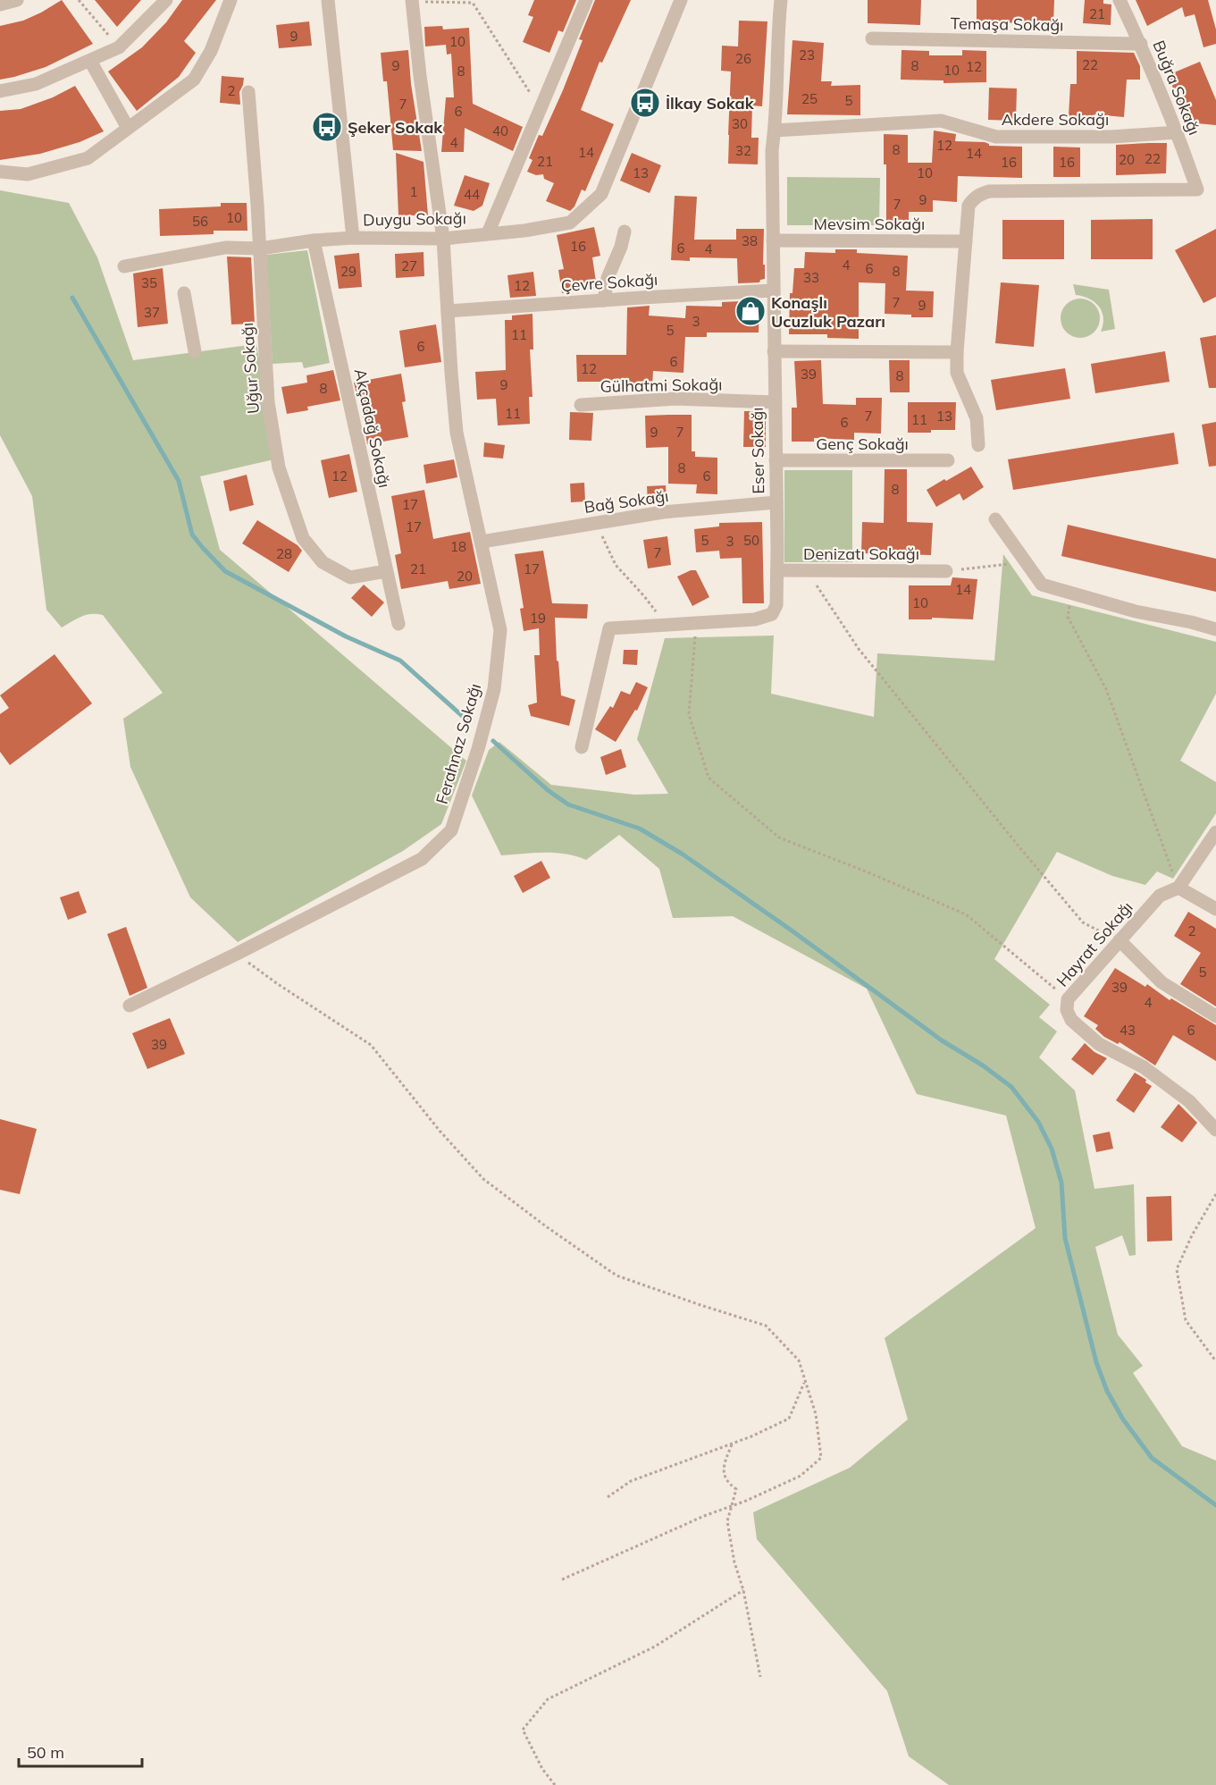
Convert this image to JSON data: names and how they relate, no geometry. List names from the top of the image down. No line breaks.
{"streets":{"street":["Temaşa Sokağı","Buğra Sokağı","Akdere Sokağı","Duygu Sokağı","Mevsim Sokağı","Çevre Sokağı","Uğur Sokağı","Gülhatmi Sokağı","Akçadağ Sokağı","Genç Sokağı","Eser Sokağı","Bağ Sokağı","Denizatı Sokağı","Ferahnaz Sokağı","Hayrat Sokağı"]},"crossings":[["Temaşa Sokağı","Buğra Sokağı"],["Buğra Sokağı","Akdere Sokağı"],["Buğra Sokağı","Mevsim Sokağı"],["Akdere Sokağı","Eser Sokağı"],["Duygu Sokağı","Uğur Sokağı"],["Duygu Sokağı","Akçadağ Sokağı"],["Duygu Sokağı","Ferahnaz Sokağı"],["Mevsim Sokağı","Eser Sokağı"],["Çevre Sokağı","Eser Sokağı"],["Çevre Sokağı","Ferahnaz Sokağı"],["Uğur Sokağı","Akçadağ Sokağı"],["Gülhatmi Sokağı","Eser Sokağı"],["Genç Sokağı","Eser Sokağı"],["Eser Sokağı","Bağ Sokağı"],["Eser Sokağı","Denizatı Sokağı"],["Bağ Sokağı","Ferahnaz Sokağı"]],"places":{"bus stop":["İlkay Sokak","Şeker Sokak"],"shop":["Konaşlı Ucuzluk Pazarı"]},"house_numbers":["21","9","10","23","26","22","9","8","12","10","8","2","25","5","7","6","30","40","4","12","8","32","14","14","22","20","21","16","16","13","10","1","44","9","7","10","56","38","16","6","4","4","27","6","29","8","33","35","12","7","9","37","3","5","11","6","6","12","39","8","9","8","11","7","13","11","6","9","7","8","12","6","8","17","17","5","50","3","18","7","28","21","17","20","14","10","19","2","5","39","4","43","6","39"],"scale_bar":"50 m"}
